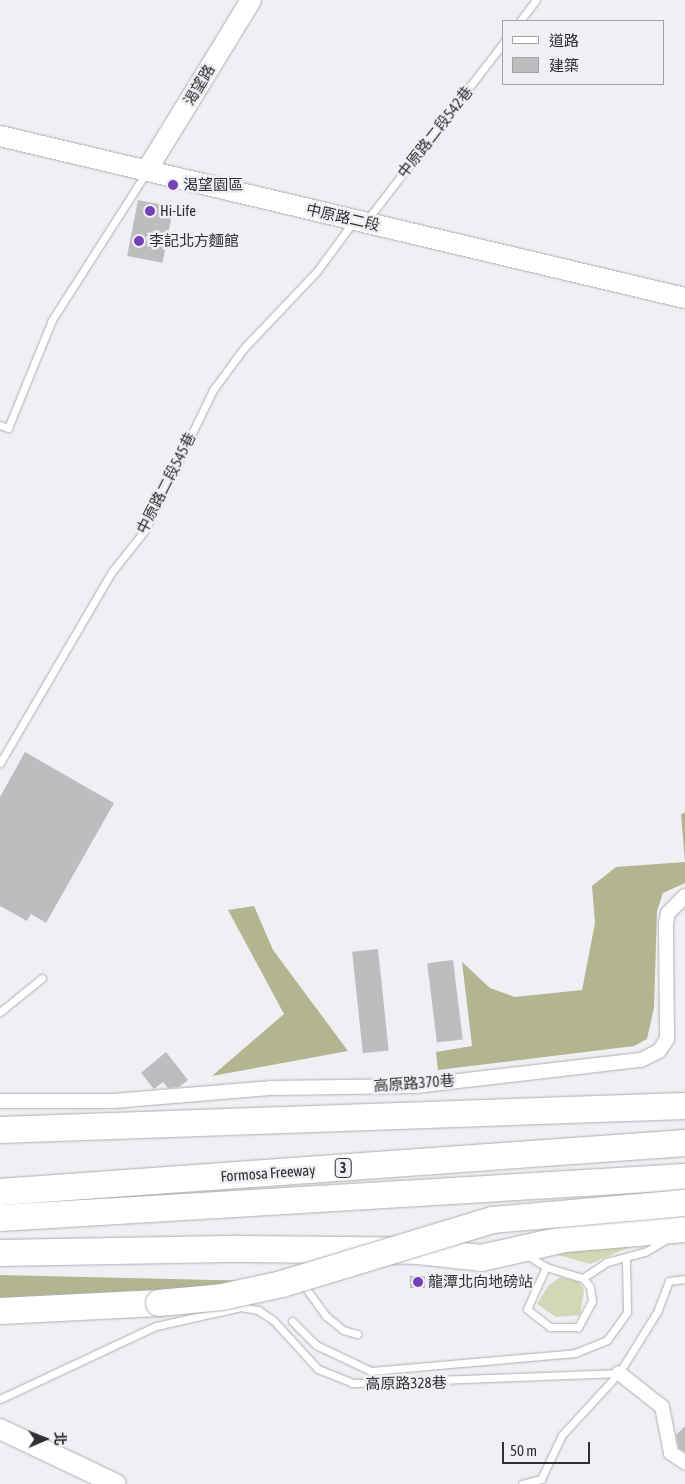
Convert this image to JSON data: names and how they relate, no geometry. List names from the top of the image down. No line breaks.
{"streets":{"highway":["3","Formosa Freeway"],"street":["渴望路","中原路二段","高原路370巷"],"lane":["中原路二段542巷","中原路二段545巷","高原路328巷"]},"crossings":[["渴望路","中原路二段"],["中原路二段542巷","中原路二段"],["中原路二段542巷","中原路二段545巷"],["中原路二段","中原路二段545巷"]],"places":["渴望園區","Hi-Life","李記北方麵館","龍潭北向地磅站"],"legend":["道路","建築"],"scale_bar":"50 m","north":"right"}
